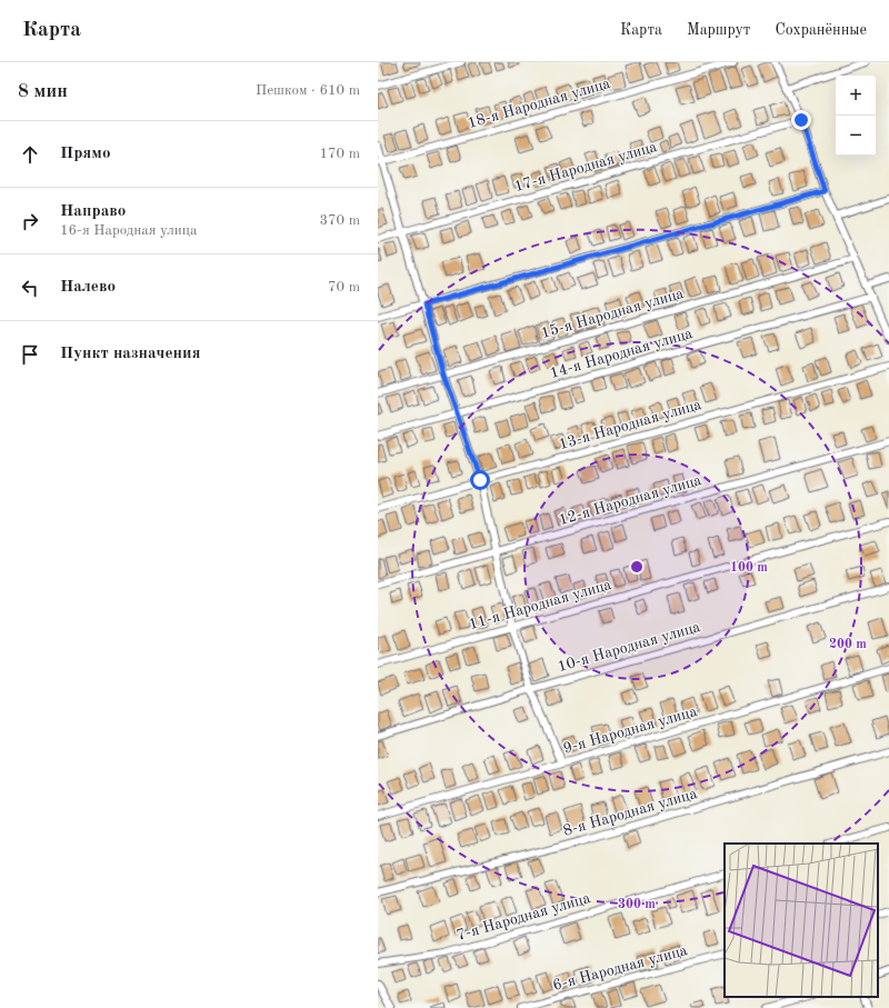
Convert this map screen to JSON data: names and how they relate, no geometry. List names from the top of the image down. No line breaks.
{"streets":{"street":["18-я Народная улица","17-я Народная улица","15-я Народная улица","14-я Народная улица","13-я Народная улица","12-я Народная улица","11-я Народная улица","10-я Народная улица","9-я Народная улица","8-я Народная улица","7-я Народная улица","6-я Народная улица"]},"page":{"header":"Карта","nav":["Карта","Маршрут","Сохранённые"],"heading":["8 мин","Пешком · 610 m"],"map_buttons":["+","−"],"list":[["Прямо","170 m"],["Направо","16-я Народная улица","370 m"],["Налево","70 m"],"Пункт назначения"]},"rings":["100 m","200 m","300 m"]}
